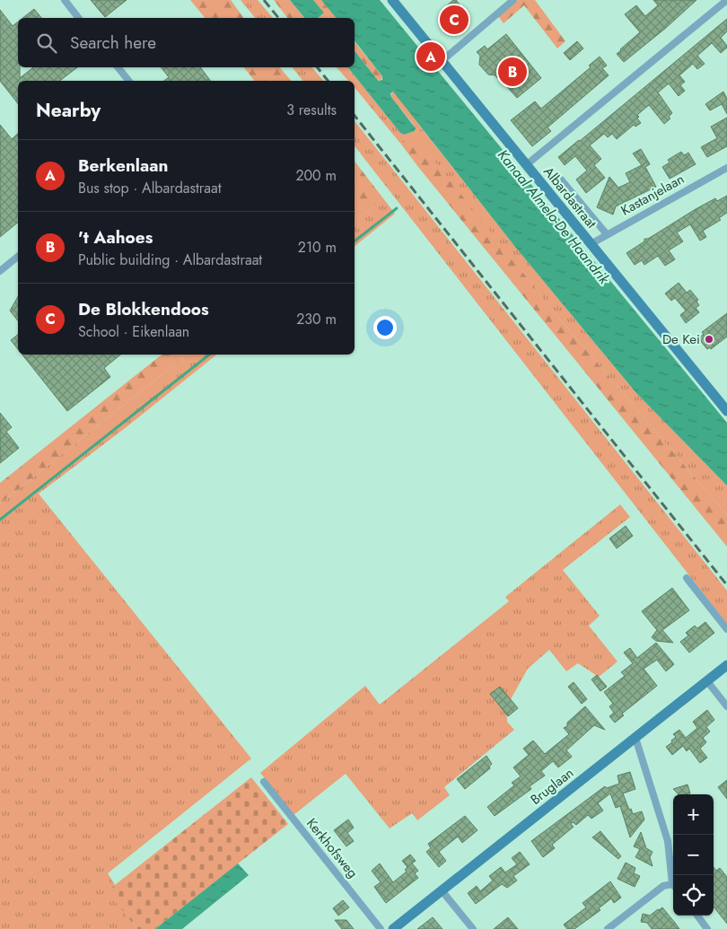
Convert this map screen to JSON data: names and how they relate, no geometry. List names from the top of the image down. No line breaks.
{"streets":{"street":["Kastanjelaan","Albardastraat","Bruglaan","Kerkhofsweg"]},"crossings":[["Kastanjelaan","Albardastraat"]],"water":["Kanaal Almelo-De Haandrik"],"places":["De Kei"],"page":{"pins":["C","A","B"],"search":"Search here","heading":["Nearby","3 results"],"list":[{"mark":"A","name":"Berkenlaan","note":"Bus stop · Albardastraat","value":"200 m"},{"mark":"B","name":"'t Aahoes","note":"Public building · Albardastraat","value":"210 m"},{"mark":"C","name":"De Blokkendoos","note":"School · Eikenlaan","value":"230 m"}],"map_buttons":["+","−"]}}
